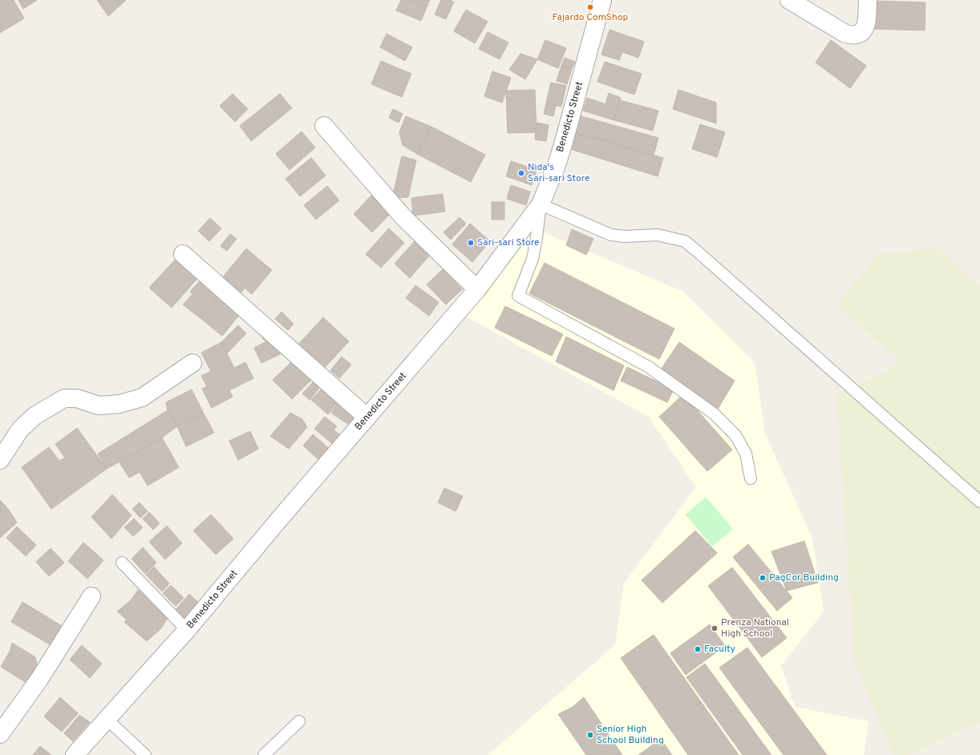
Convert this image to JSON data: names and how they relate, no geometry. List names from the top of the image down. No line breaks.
{"streets":{"street":["Benedicto Street"]},"places":["Fajardo ComShop","Nida's Sari-sari Store","Sari-sari Store","PagCor Building","Prenza National High School","Faculty","Senior High School Building"]}
